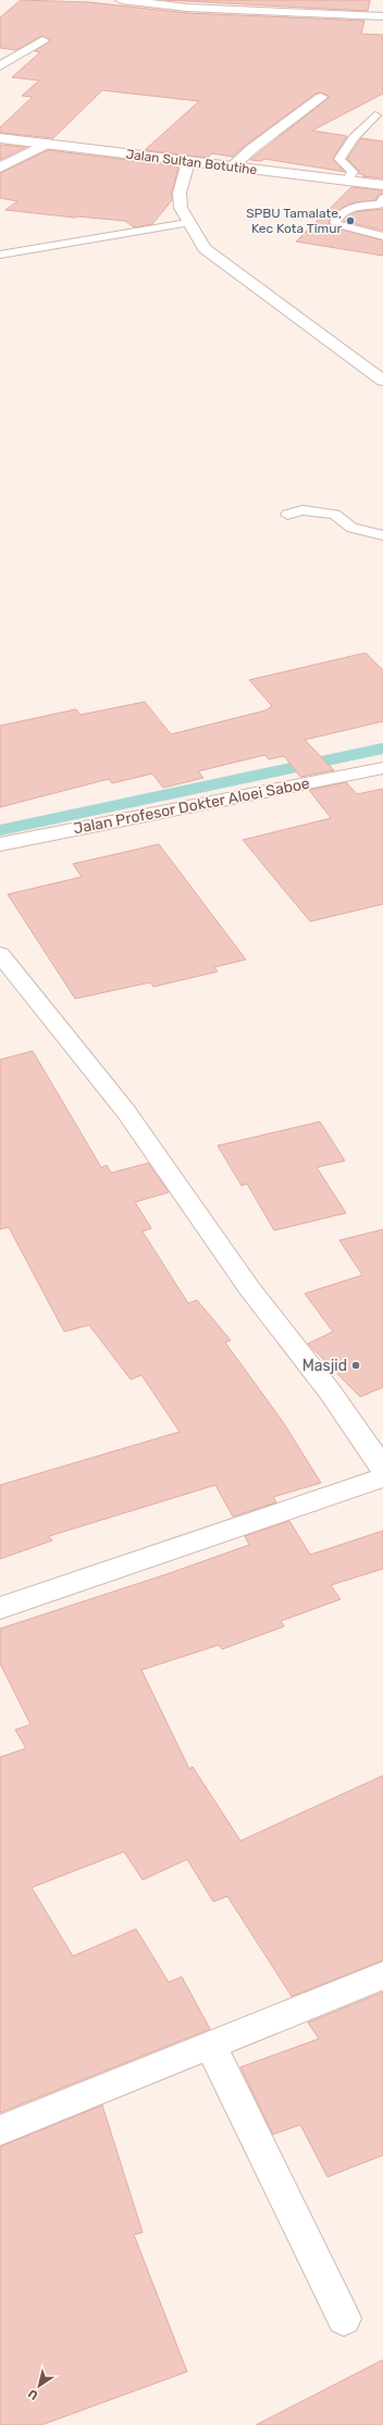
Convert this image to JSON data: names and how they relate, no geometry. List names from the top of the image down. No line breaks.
{"streets":{"street":["Jalan Sultan Botutihe","Jalan Profesor Dokter Aloei Saboe"]},"places":["SPBU Tamalate, Kec Kota Timur","Masjid"],"north":"bottom left"}
